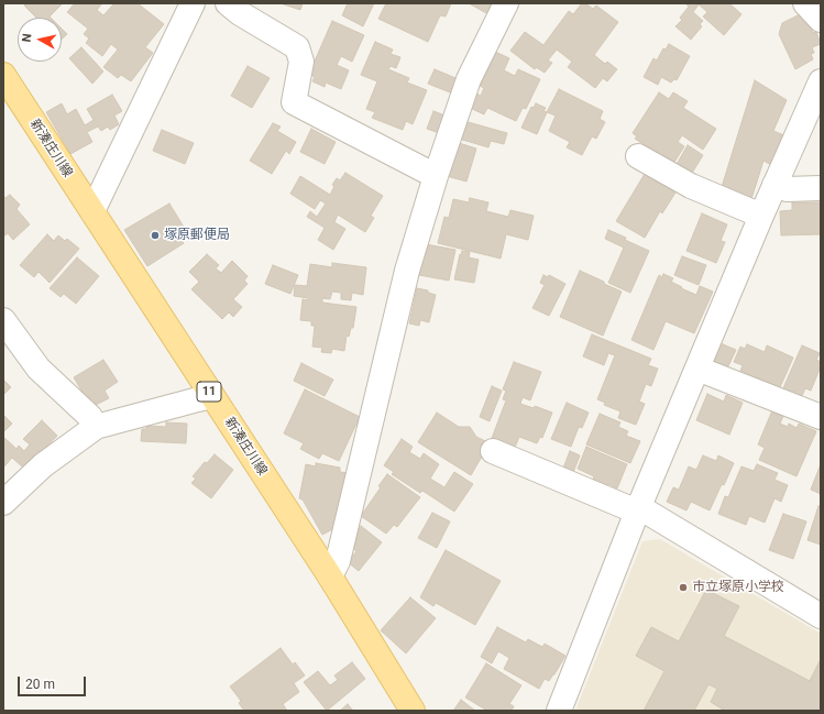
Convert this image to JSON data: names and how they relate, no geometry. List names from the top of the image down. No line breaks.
{"streets":{"main road":["新湊庄川線","11"]},"places":["塚原郵便局","市立塚原小学校"],"scale_bar":"20 m","north":"left"}
